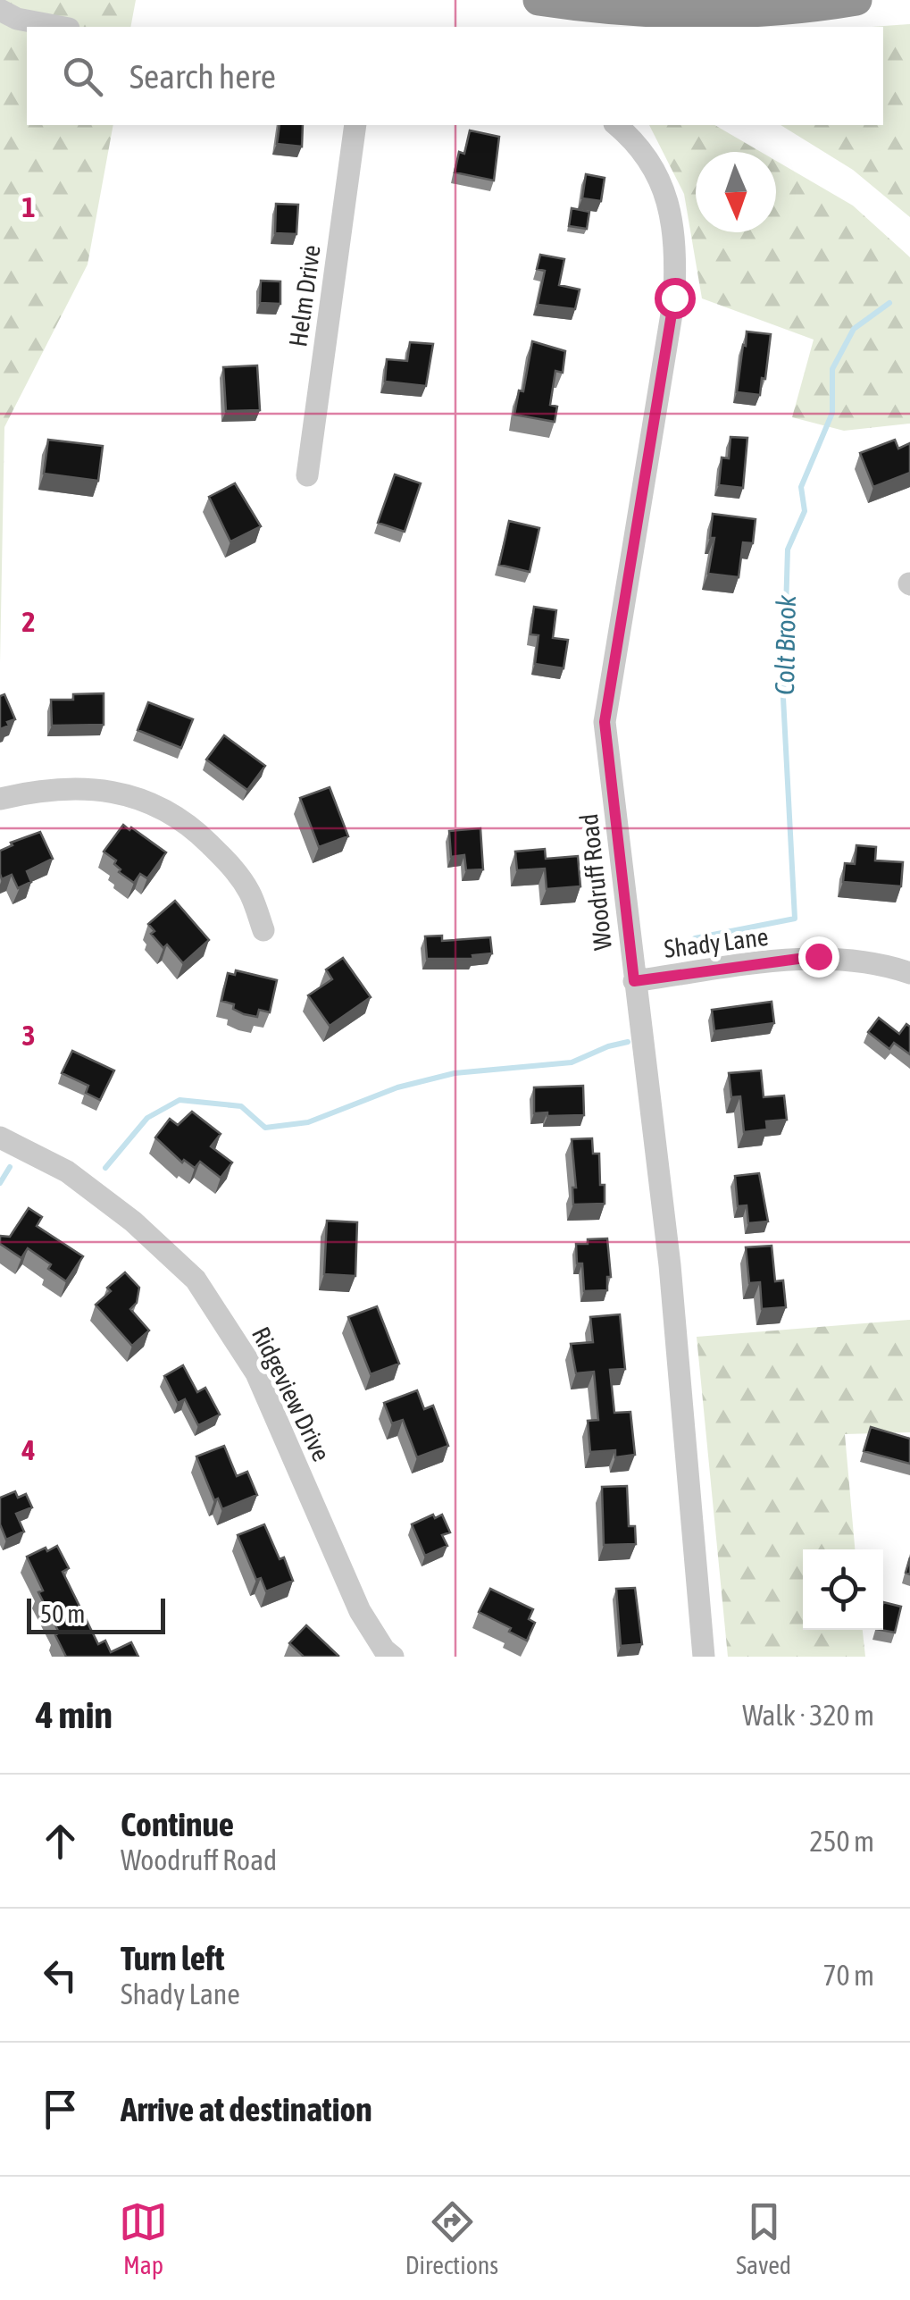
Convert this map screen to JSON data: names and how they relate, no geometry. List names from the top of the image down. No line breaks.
{"streets":{"street":["Helm Drive","Woodruff Road","Shady Lane","Ridgeview Drive"]},"crossings":[["Woodruff Road","Shady Lane"]],"water":["Colt Brook"],"scale_bar":"50 m","north":"bottom","page":{"search":"Search here","scale":"50 m","heading":["4 min","Walk · 320 m"],"list":[["Continue","Woodruff Road","250 m"],["Turn left","Shady Lane","70 m"],"Arrive at destination"],"nav":["Map","Directions","Saved"]},"grid":{"rows":["1","2","3","4"]}}
